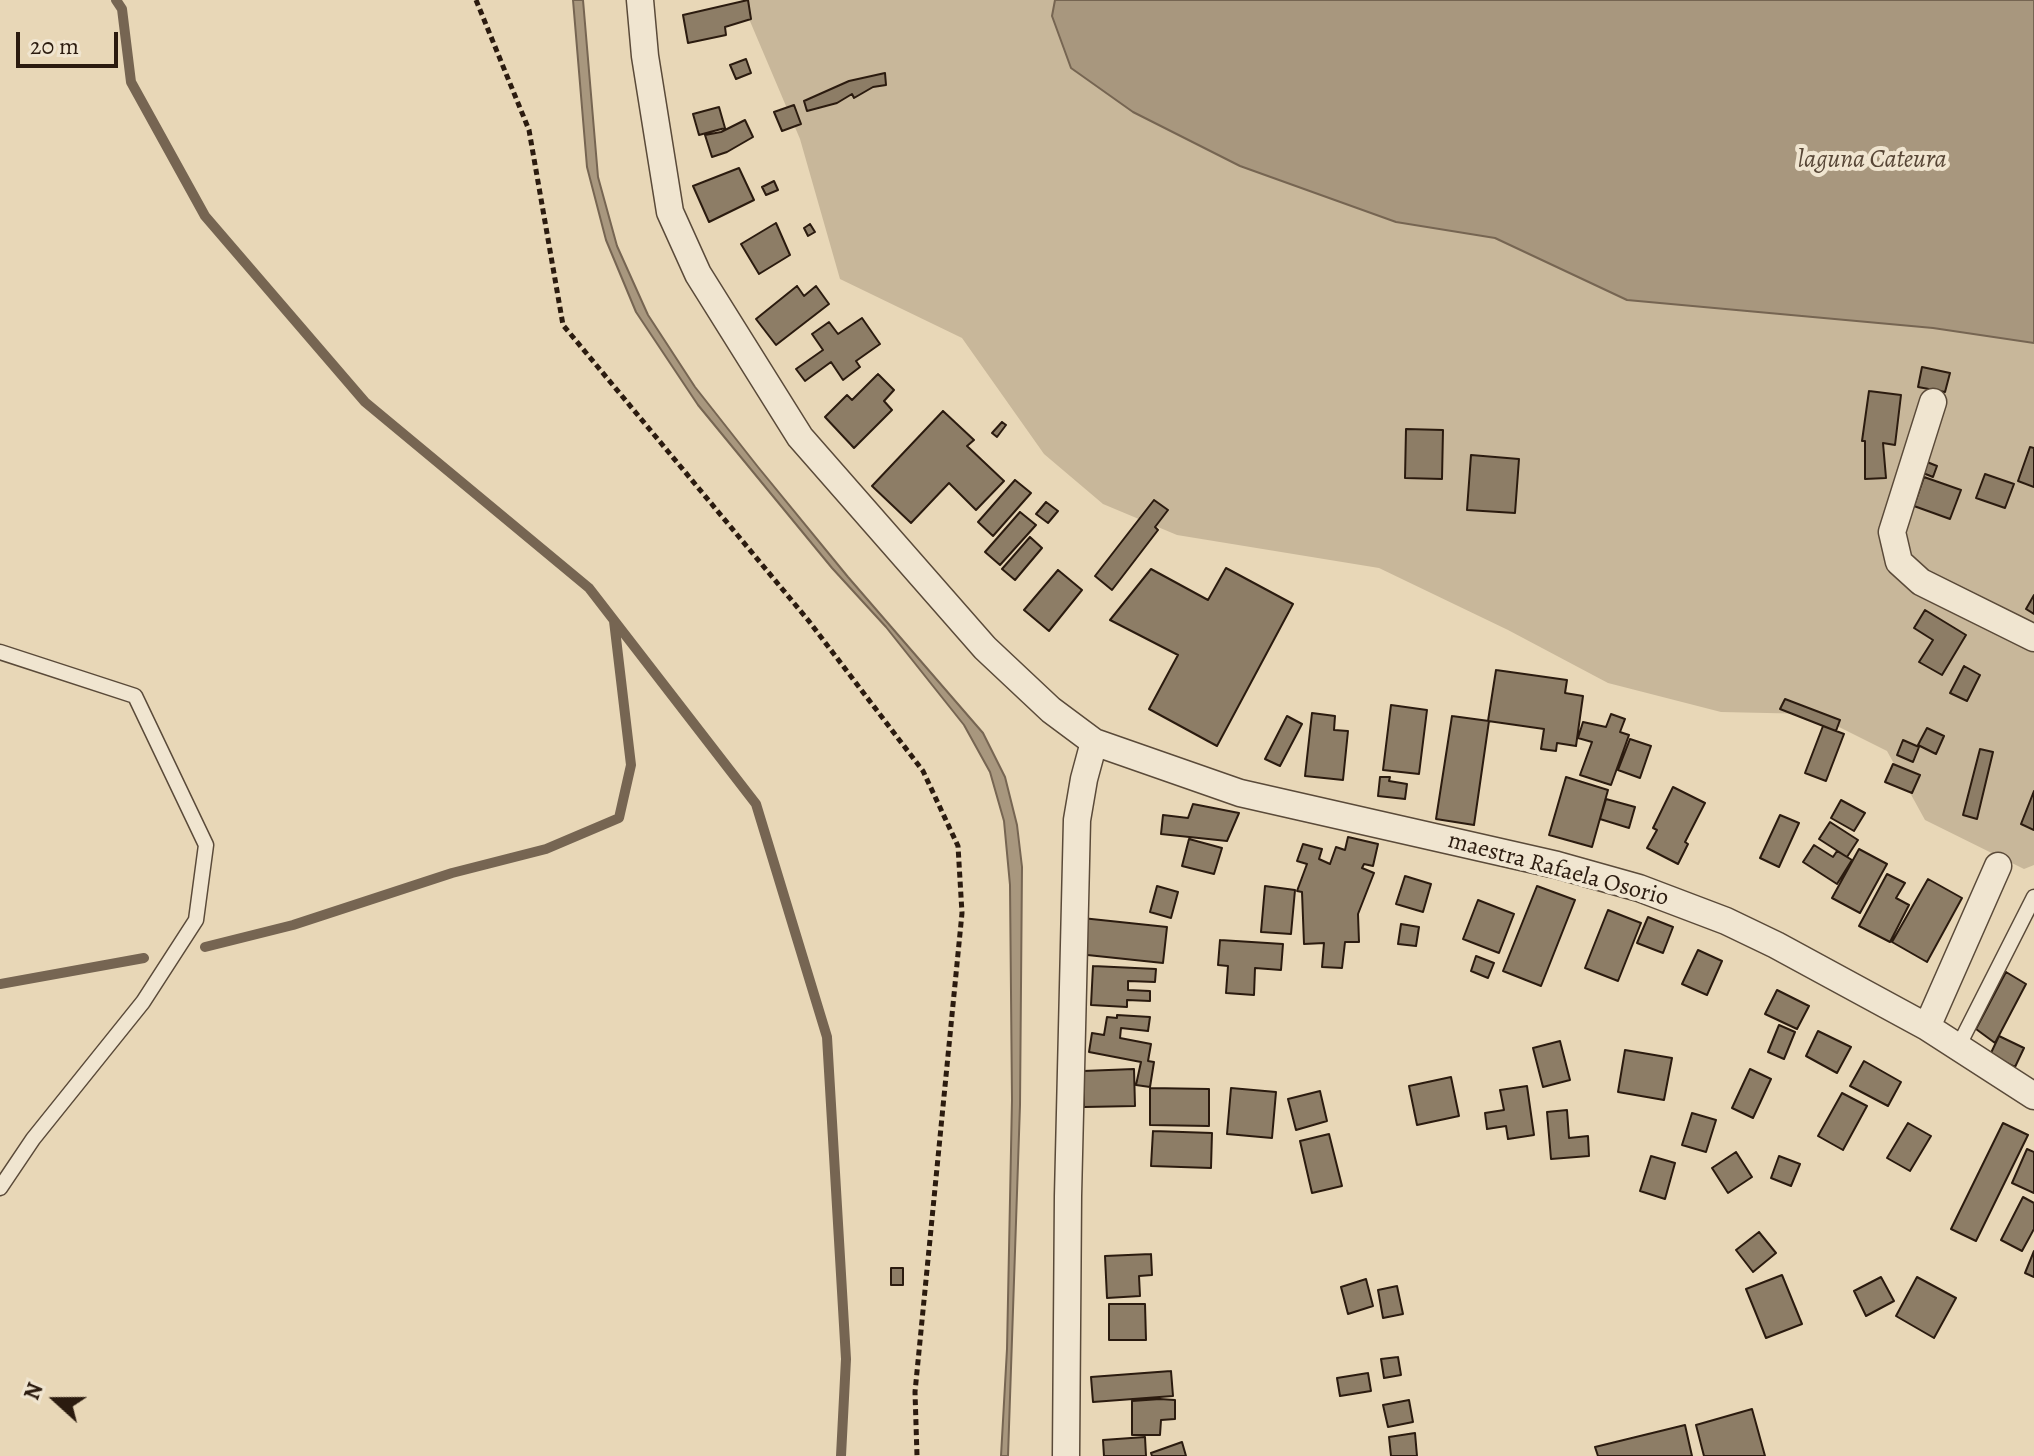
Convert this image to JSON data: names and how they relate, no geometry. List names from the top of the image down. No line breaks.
{"streets":{"street":["maestra Rafaela Osorio"]},"water":["laguna Cateura"],"scale_bar":"20 m","north":"left"}
